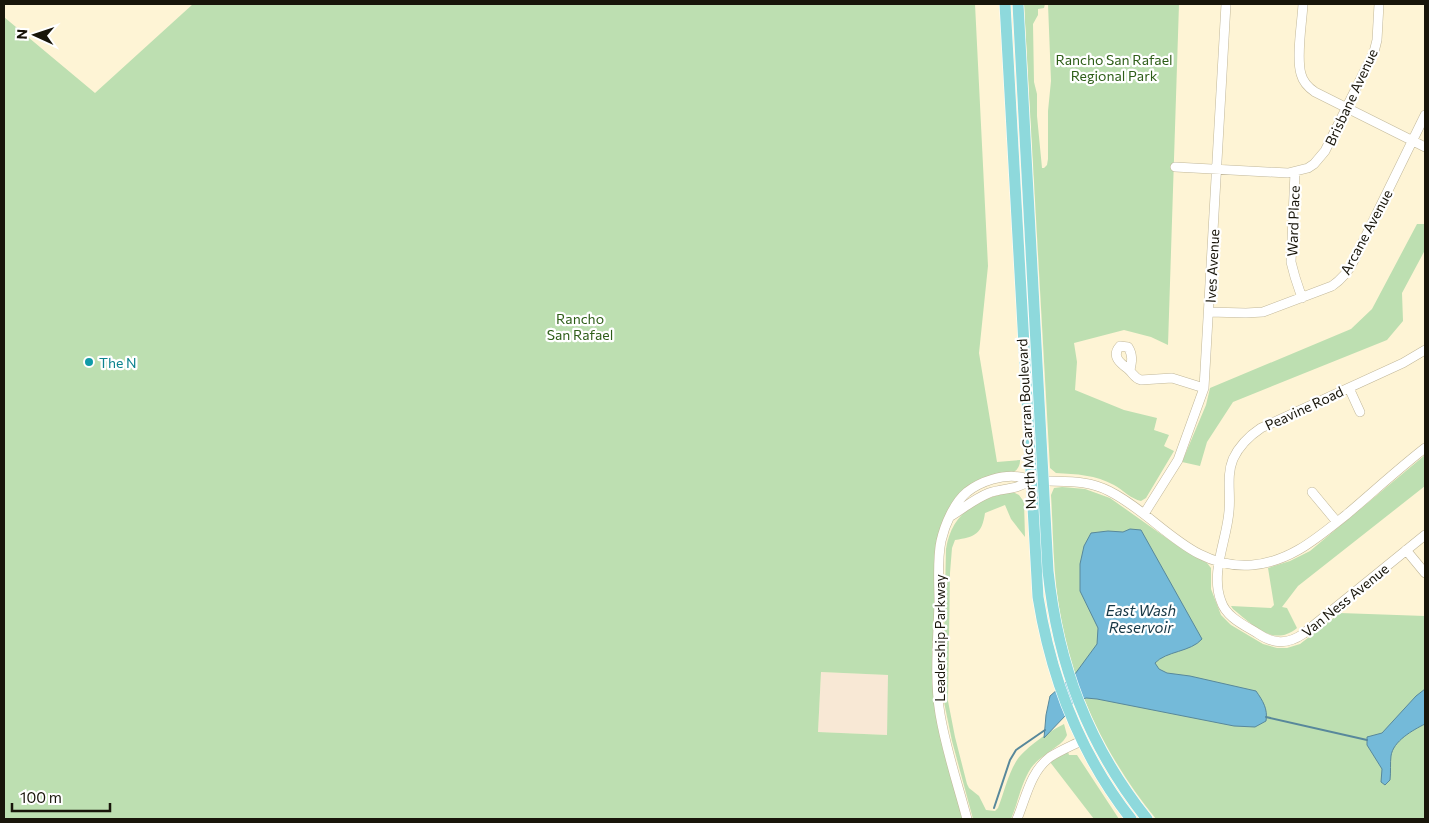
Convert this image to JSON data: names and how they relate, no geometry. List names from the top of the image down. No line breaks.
{"streets":{"main road":["North McCarran Boulevard"],"street":["Brisbane Avenue","Ward Place","Arcane Avenue","Ives Avenue","Peavine Road","Van Ness Avenue","Leadership Parkway"]},"crossings":[["Brisbane Avenue","Ward Place"],["Brisbane Avenue","Ives Avenue"],["Ward Place","Arcane Avenue"],["Arcane Avenue","Ives Avenue"],["Peavine Road","Van Ness Avenue"],["North McCarran Boulevard","Leadership Parkway"]],"water":["East Wash Reservoir"],"parks":["Rancho San Rafael Regional Park","Rancho San Rafael"],"places":["The N"],"scale_bar":"100 m","north":"left"}
